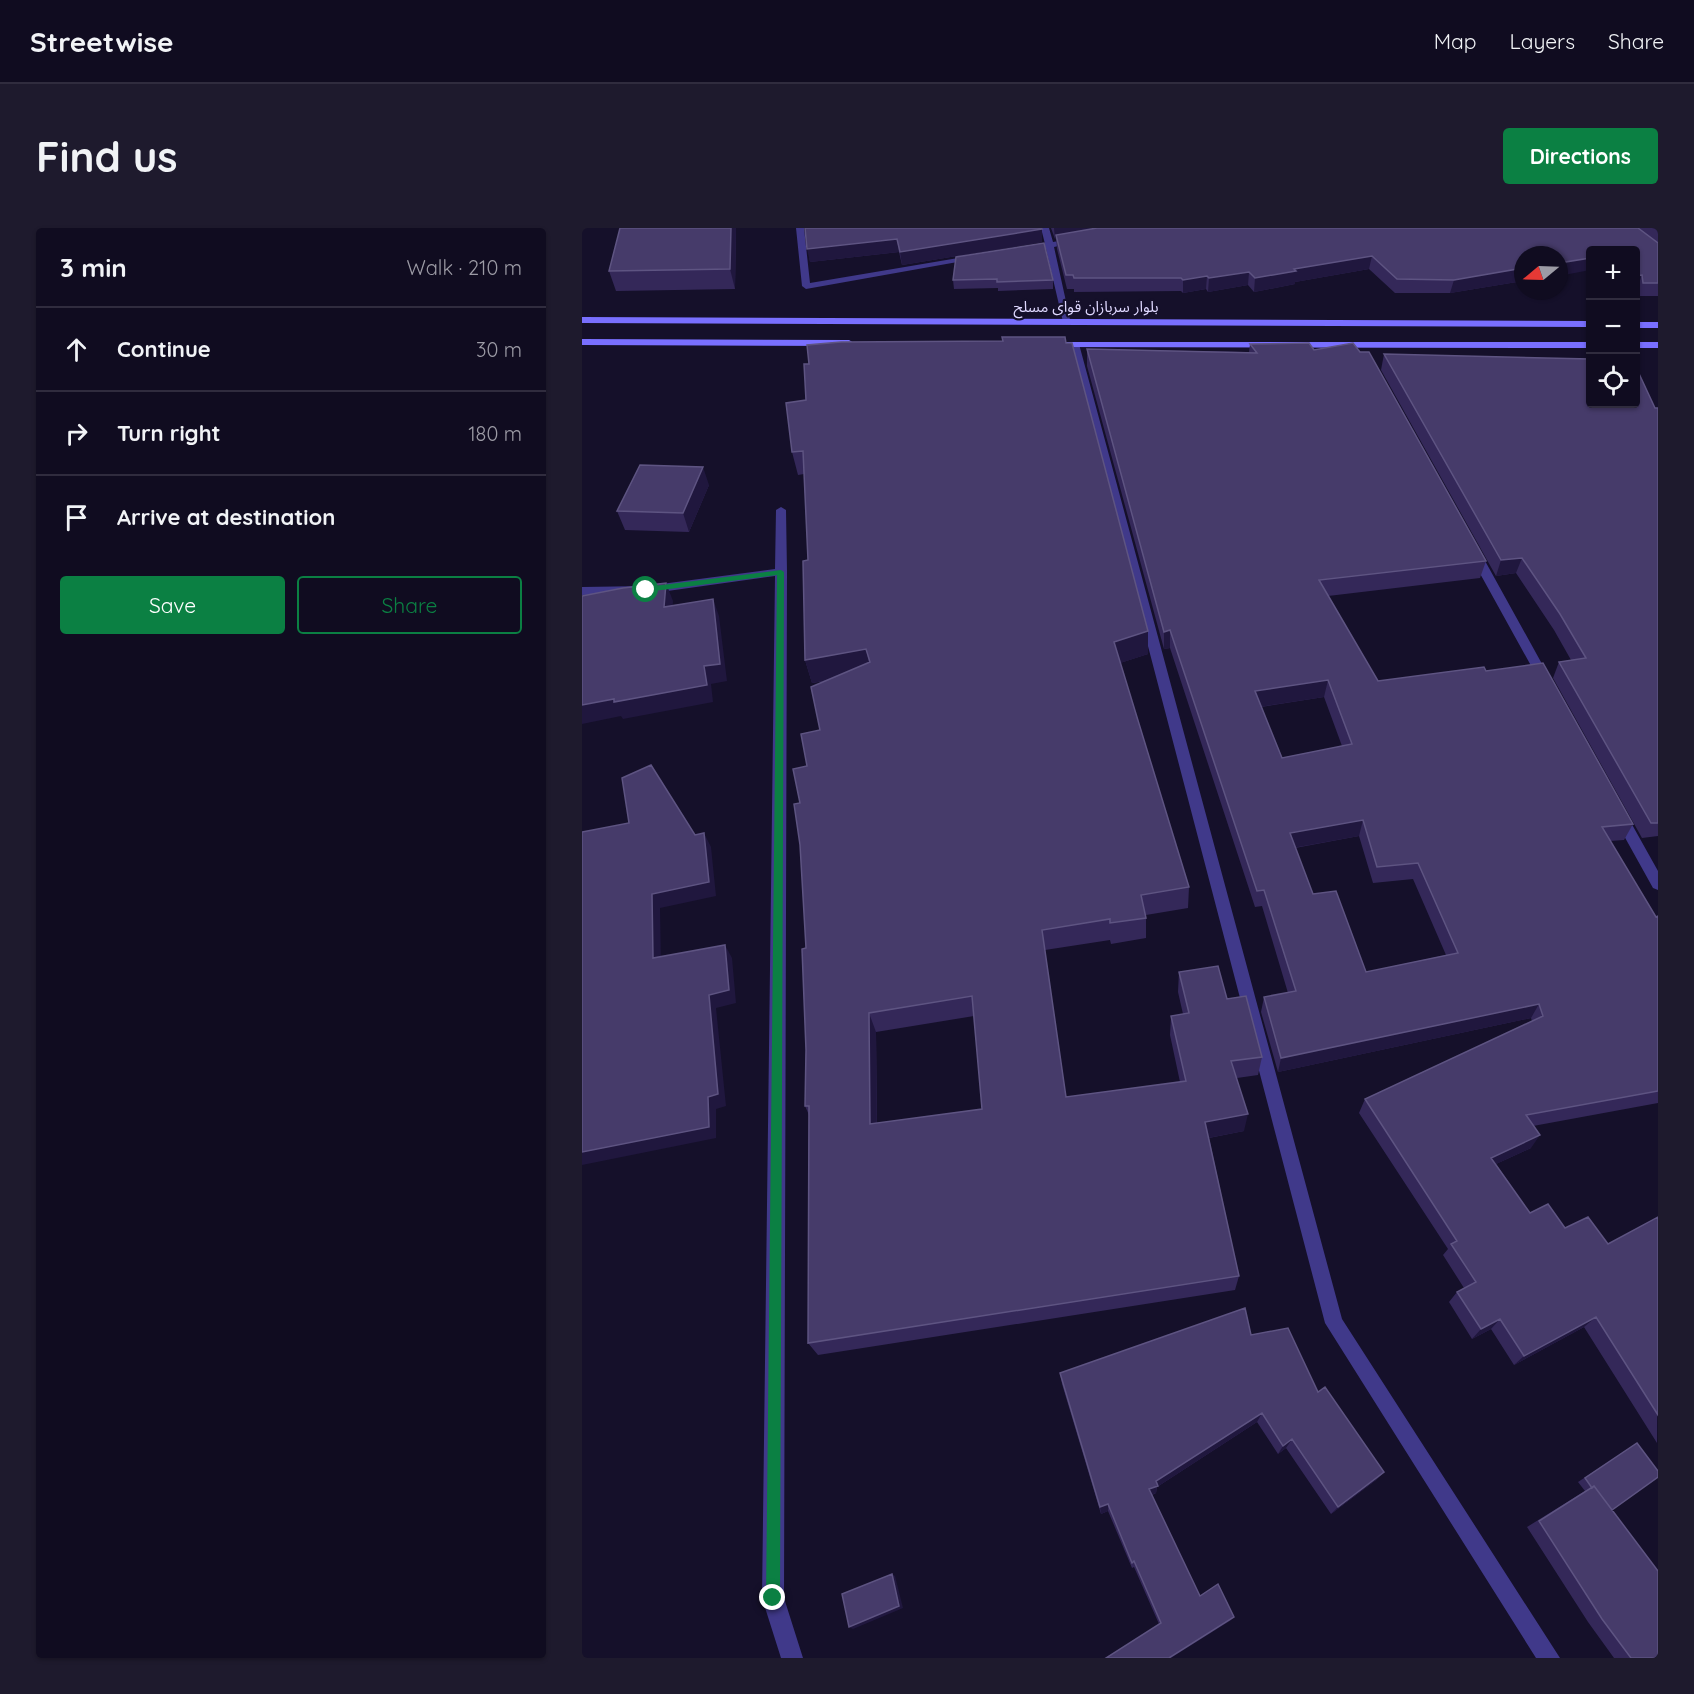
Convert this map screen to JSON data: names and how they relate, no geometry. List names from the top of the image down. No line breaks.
{"streets":{"main road":["بلوار سربازان قوای مسلح"]},"north":"left","page":{"header":"Streetwise","nav":["Map","Layers","Share"],"buttons":["Directions",["Save","Share"]],"title":"Find us","heading":["3 min","Walk · 210 m"],"map_buttons":["+","−"],"list":[["Continue","30 m"],["Turn right","180 m"],"Arrive at destination"]}}
